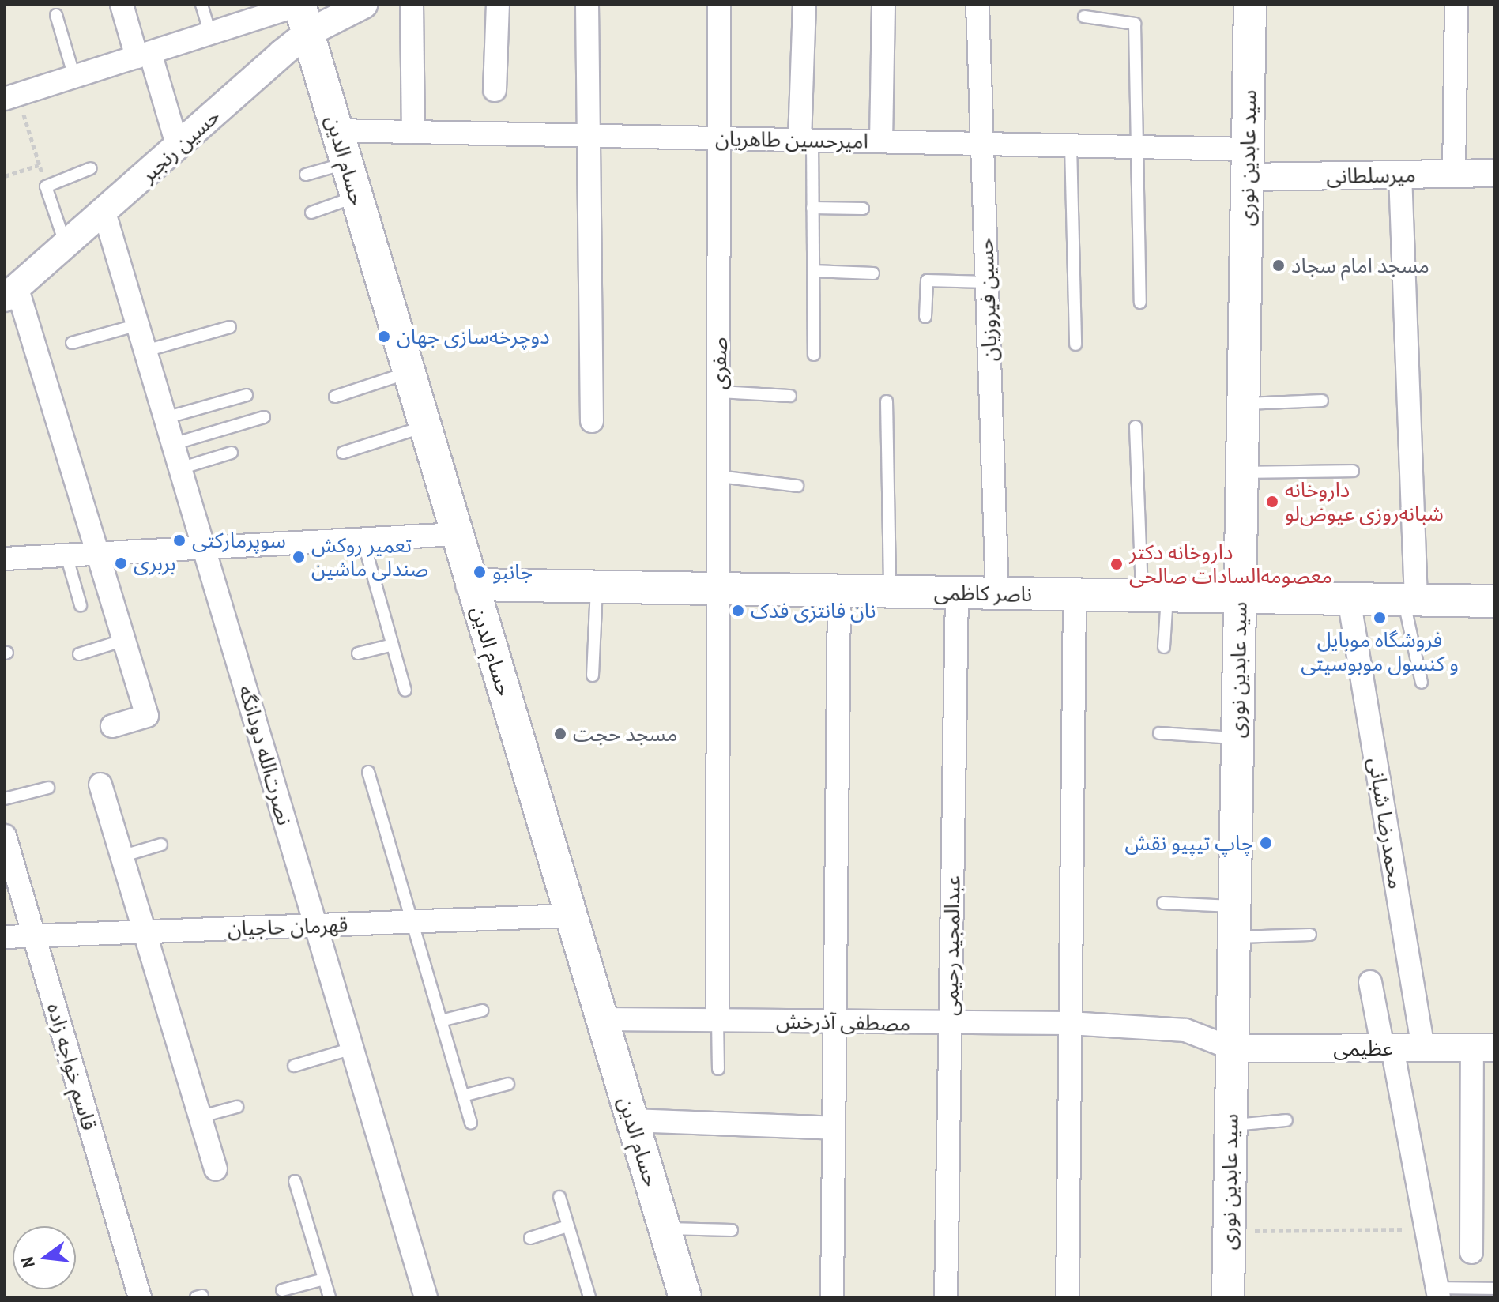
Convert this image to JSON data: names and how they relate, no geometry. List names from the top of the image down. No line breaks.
{"streets":{"main road":["سید عابدین نوری","حسام الدین","ناصر کاظمی"],"street":["امیرحسین طاهریان","حسین رنجبر","میرسلطانی","حسین فیروزیان","صفری","نصرت‌الله دودانگه","محمدرضا شبانی","قهرمان حاجیان","عبدالمجید رحیمی","مصطفی آذرخش","عظیمی","قاسم خواجه زاده"]},"crossings":[["امیرحسین طاهریان","سید عابدین نوری"],["امیرحسین طاهریان","حسام الدین"],["امیرحسین طاهریان","میرسلطانی"],["امیرحسین طاهریان","حسین فیروزیان"],["امیرحسین طاهریان","صفری"],["حسین رنجبر","حسام الدین"],["حسین رنجبر","نصرت‌الله دودانگه"],["سید عابدین نوری","میرسلطانی"],["سید عابدین نوری","ناصر کاظمی"],["سید عابدین نوری","مصطفی آذرخش"],["سید عابدین نوری","عظیمی"],["حسام الدین","ناصر کاظمی"],["حسام الدین","قهرمان حاجیان"],["حسام الدین","مصطفی آذرخش"],["حسین فیروزیان","ناصر کاظمی"],["صفری","ناصر کاظمی"],["صفری","مصطفی آذرخش"],["ناصر کاظمی","محمدرضا شبانی"],["ناصر کاظمی","عبدالمجید رحیمی"],["نصرت‌الله دودانگه","قهرمان حاجیان"],["محمدرضا شبانی","عظیمی"],["قهرمان حاجیان","قاسم خواجه زاده"],["عبدالمجید رحیمی","مصطفی آذرخش"],["مصطفی آذرخش","عظیمی"]],"places":["مسجد امام سجاد","دوچرخه‌سازی جهان","داروخانه شبانه‌روزی عیوض‌لو","سوپرمارکتی","تعمیر روکش صندلی ماشین","بربری","داروخانه دکتر معصومه‌السادات صالحی","جانبو","نان فانتزی فدک","فروشگاه موبایل و کنسول موبوسیتی","مسجد حجت","چاپ تیپیو نقش"],"north":"left"}
